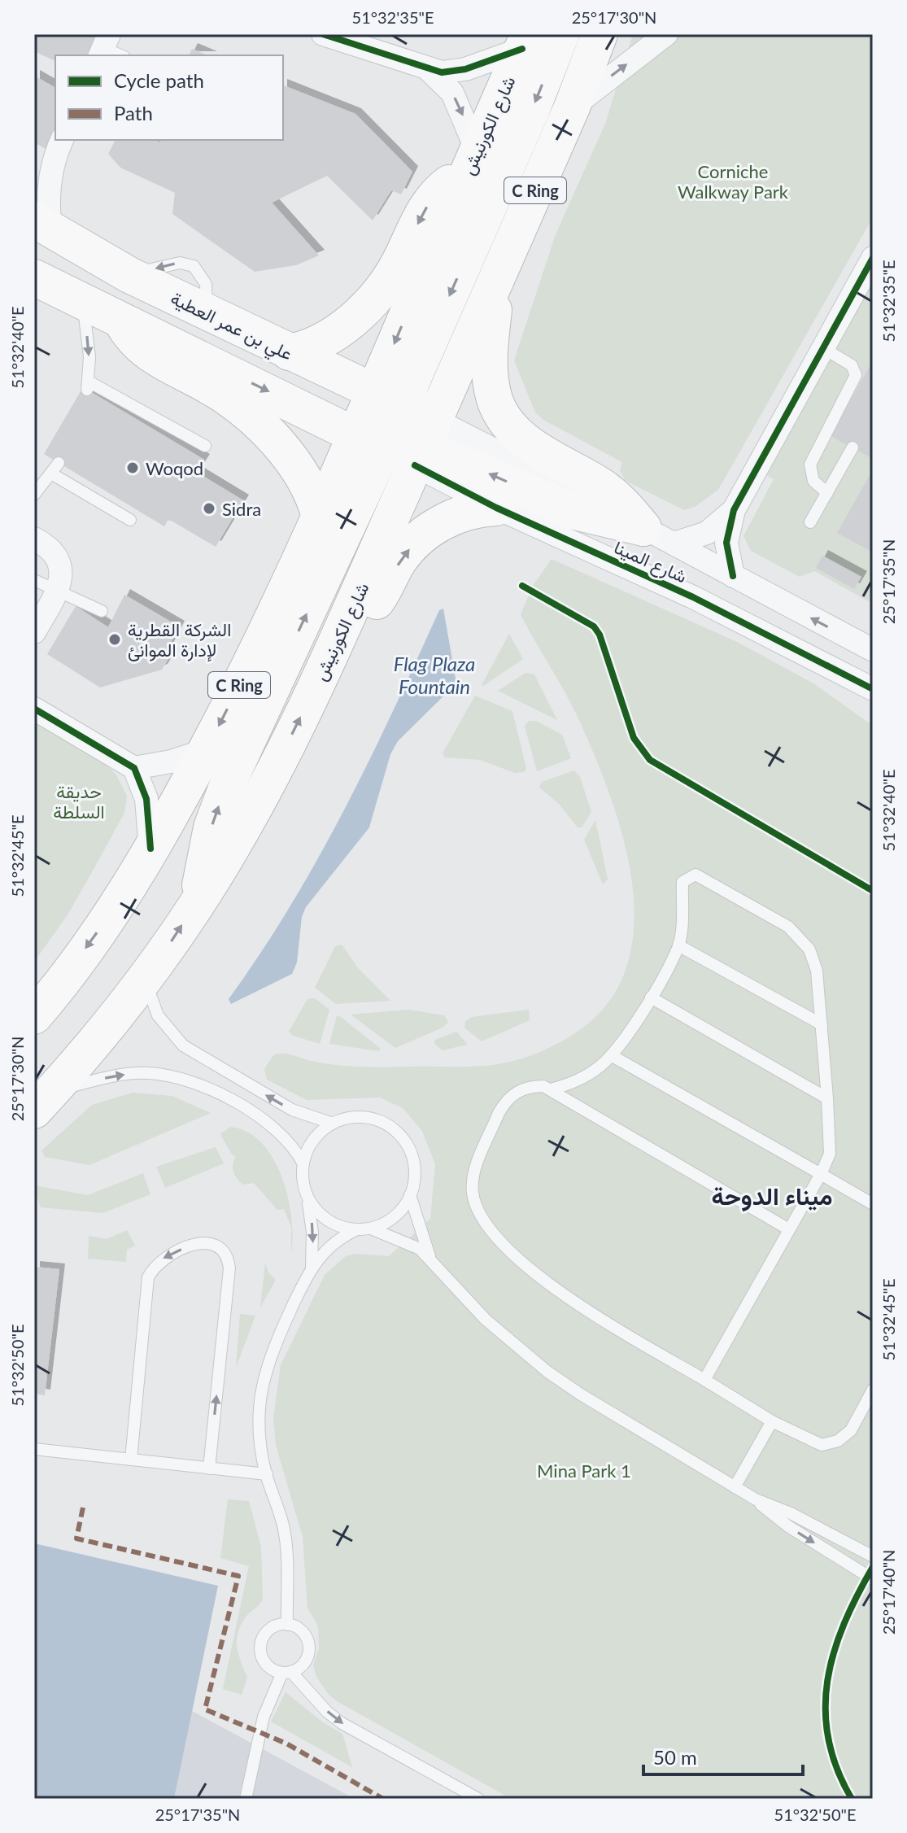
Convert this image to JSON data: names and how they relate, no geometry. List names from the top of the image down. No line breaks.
{"streets":{"main road":["شارع الكورنيش","C Ring","علي بن عمر العطية"],"street":["شارع المينا"]},"crossings":[["شارع الكورنيش","علي بن عمر العطية"],["شارع الكورنيش","شارع المينا"],["علي بن عمر العطية","شارع المينا"]],"districts":["ميناء الدوحة"],"water":["Flag Plaza Fountain"],"parks":["Corniche Walkway Park","حديقة السلطة","Mina Park 1"],"places":["Woqod","Sidra","الشركة القطرية لإدارة الموانئ"],"legend":["Cycle path","Path"],"scale_bar":"50 m","coordinates":["51°32'35\"E","25°17'30\"N","51°32'40\"E","25°17'35\"N","51°32'45\"E","51°32'50\"E","25°17'40\"N"]}
